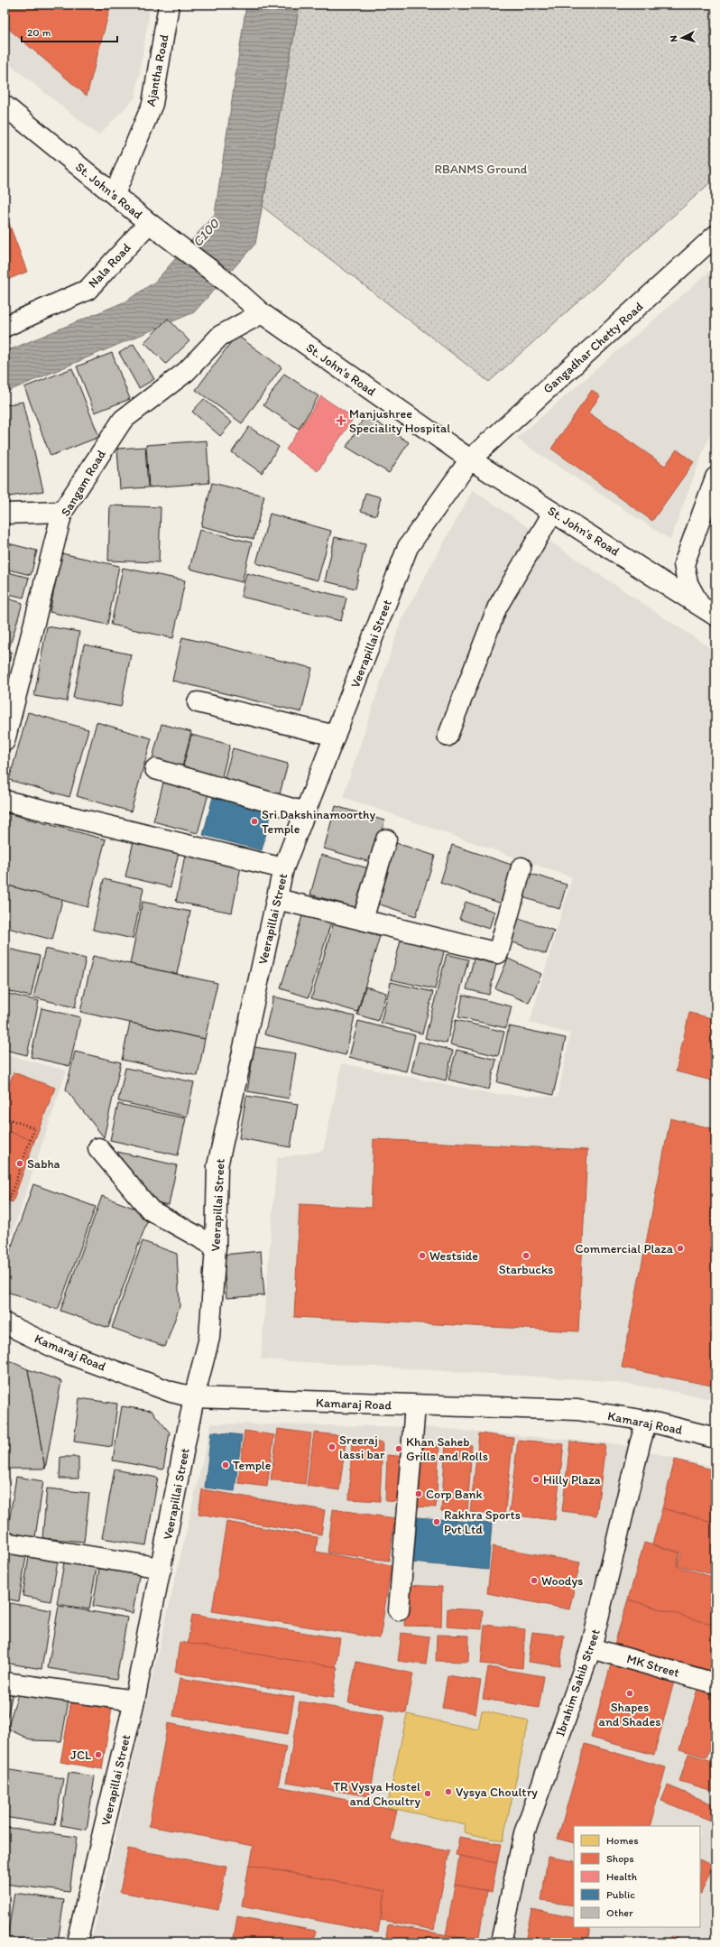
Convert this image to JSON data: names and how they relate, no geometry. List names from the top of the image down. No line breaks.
{"streets":{"street":["Ajantha Road","St. John's Road","Nala Road","Gangadhar Chetty Road","Sangam Road","Veerapillai Street","Kamaraj Road","MK Street","Ibrahim Sahib Street"]},"crossings":[["Ajantha Road","St. John's Road"],["St. John's Road","Nala Road"],["St. John's Road","Gangadhar Chetty Road"],["St. John's Road","Sangam Road"],["St. John's Road","Veerapillai Street"],["Gangadhar Chetty Road","Veerapillai Street"],["Veerapillai Street","Kamaraj Road"],["Kamaraj Road","Ibrahim Sahib Street"],["MK Street","Ibrahim Sahib Street"]],"water":["C100"],"parks":["RBANMS Ground"],"places":{"health":["Manjushree Speciality Hospital"],"other":["Sri Dakshinamoorthy Temple","Sabha","Commercial Plaza","Westside","Starbucks","Sreeraj lassi bar","Khan Saheb Grills and Rolls","Temple","Hilly Plaza","Corp Bank","Rakhra Sports Pvt Ltd","Woodys","Shapes and Shades","JCL","Vysya Choultry","TR Vysya Hostel and Choultry"]},"legend":["Homes","Shops","Health","Public","Other"],"scale_bar":"20 m","north":"left"}
